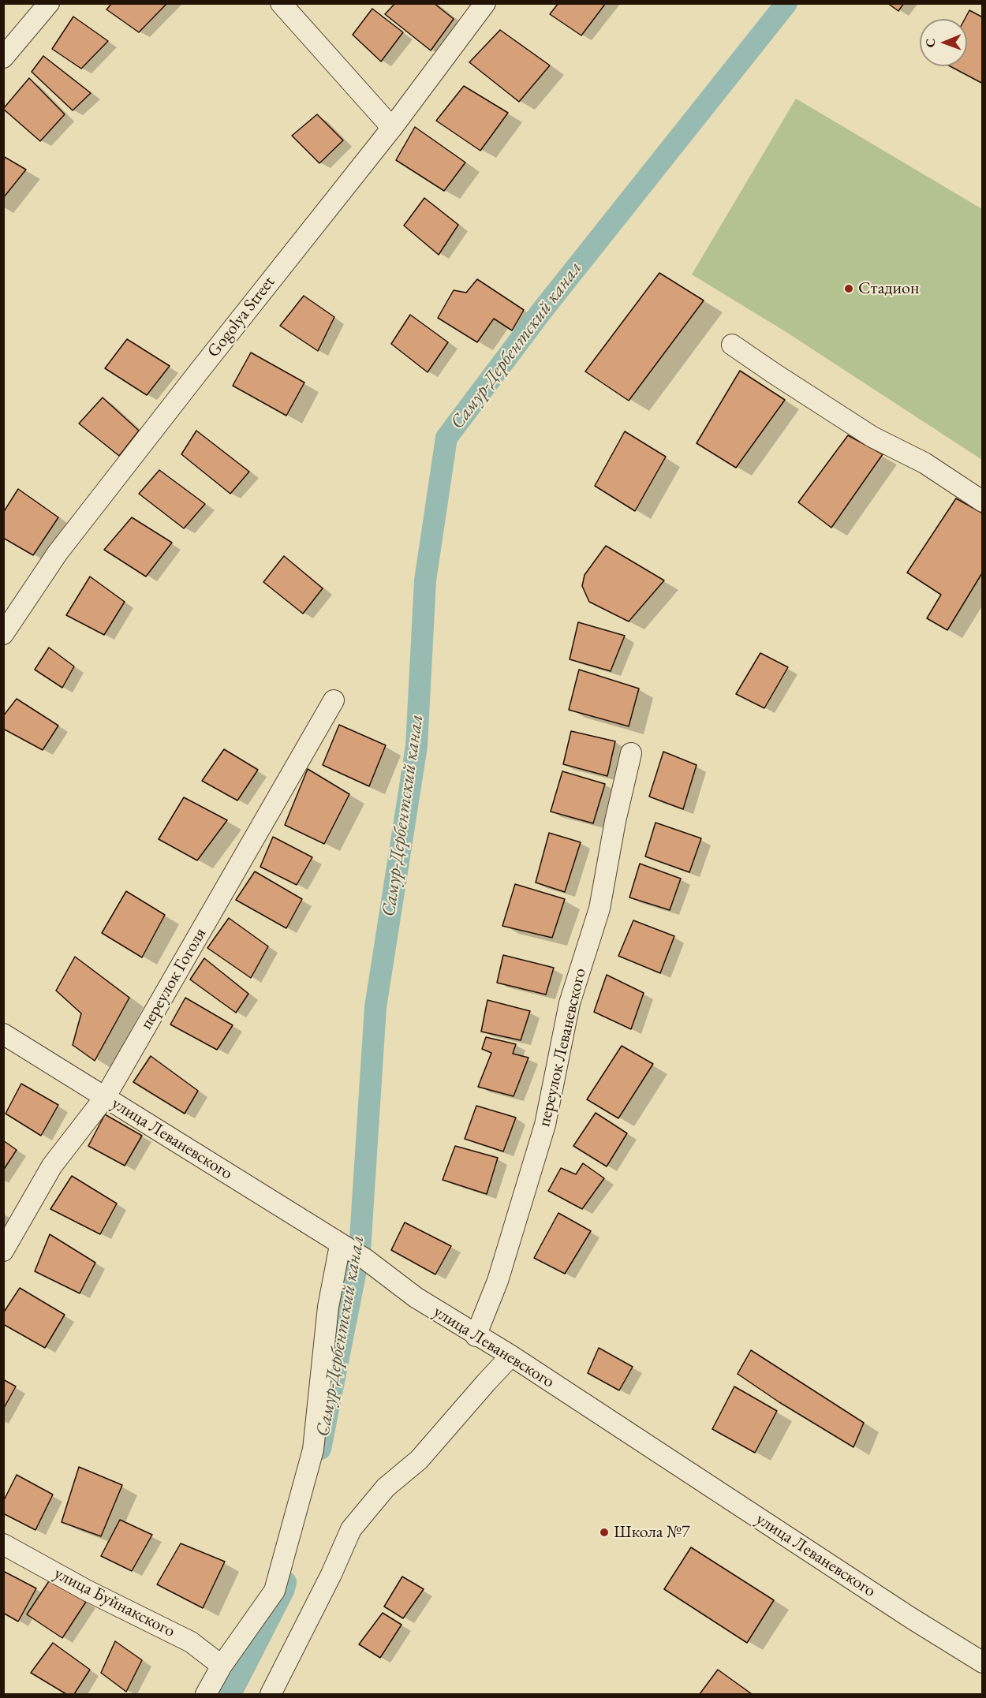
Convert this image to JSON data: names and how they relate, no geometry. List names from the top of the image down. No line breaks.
{"streets":{"street":["Gogolya Street","переулок Гоголя","переулок Леваневского","улица Леваневского","улица Буйнакского"]},"crossings":[["переулок Гоголя","улица Леваневского"],["переулок Леваневского","улица Леваневского"]],"water":["Самур-Дербентский канал"],"places":["Стадион","Школа №7"],"north":"left"}
